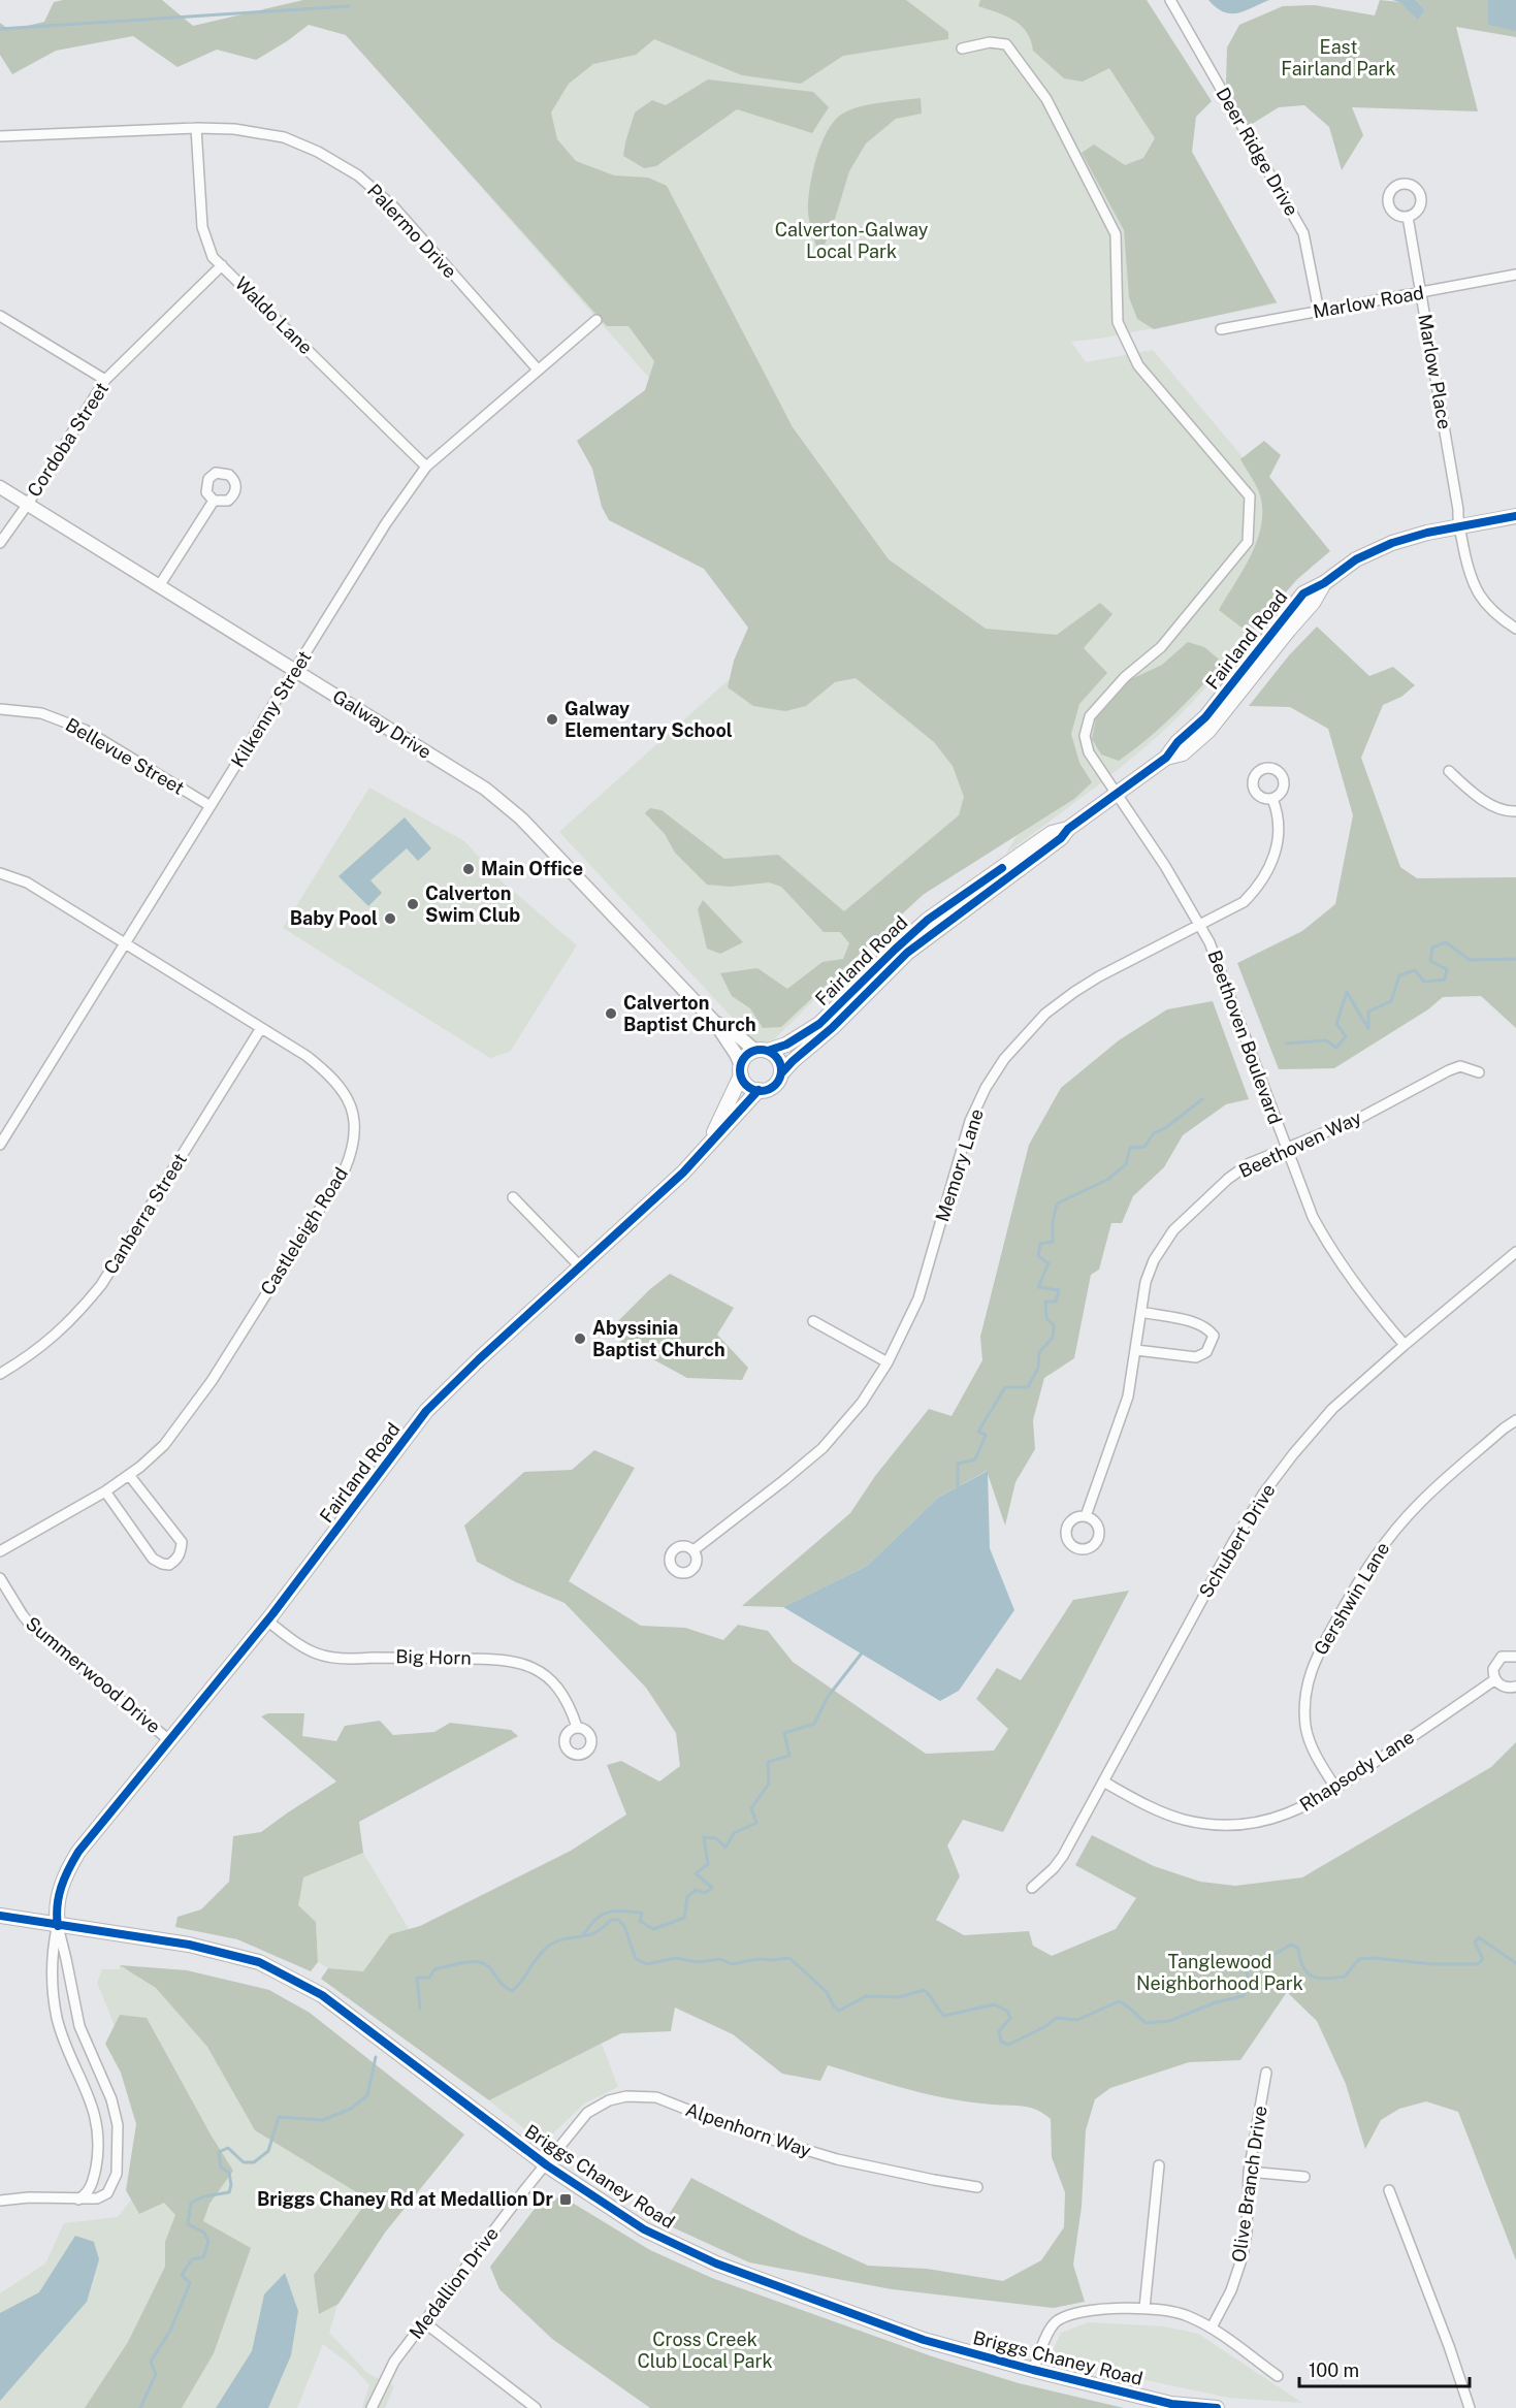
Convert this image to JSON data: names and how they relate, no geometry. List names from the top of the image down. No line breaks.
{"streets":{"main road":["Fairland Road","Briggs Chaney Road"],"street":["Deer Ridge Drive","Palermo Drive","Marlow Road","Waldo Lane","Marlow Place","Cordoba Street","Kilkenny Street","Galway Drive","Bellevue Street","Beethoven Boulevard","Beethoven Way","Memory Lane","Canberra Street","Castleleigh Road","Schubert Drive","Gershwin Lane","Big Horn","Summerwood Drive","Rhapsody Lane","Alpenhorn Way","Olive Branch Drive","Medallion Drive"]},"crossings":[["Deer Ridge Drive","Marlow Road"],["Palermo Drive","Waldo Lane"],["Palermo Drive","Kilkenny Street"],["Marlow Road","Marlow Place"],["Waldo Lane","Cordoba Street"],["Waldo Lane","Kilkenny Street"],["Marlow Place","Fairland Road"],["Cordoba Street","Galway Drive"],["Fairland Road","Galway Drive"],["Fairland Road","Beethoven Boulevard"],["Fairland Road","Big Horn"],["Fairland Road","Summerwood Drive"],["Fairland Road","Briggs Chaney Road"],["Kilkenny Street","Galway Drive"],["Kilkenny Street","Bellevue Street"],["Kilkenny Street","Castleleigh Road"],["Beethoven Boulevard","Beethoven Way"],["Beethoven Boulevard","Memory Lane"],["Beethoven Boulevard","Schubert Drive"],["Canberra Street","Castleleigh Road"],["Schubert Drive","Rhapsody Lane"],["Gershwin Lane","Rhapsody Lane"],["Alpenhorn Way","Briggs Chaney Road"],["Alpenhorn Way","Medallion Drive"],["Briggs Chaney Road","Medallion Drive"]],"parks":["East Fairland Park","Calverton-Galway Local Park","Tanglewood Neighborhood Park","Cross Creek Club Local Park"],"places":{"other":["Galway Elementary School","Main Office","Calverton Swim Club","Baby Pool","Calverton Baptist Church","Abyssinia Baptist Church"],"transit":["Briggs Chaney Rd at Medallion Dr"]},"scale_bar":"100 m"}
